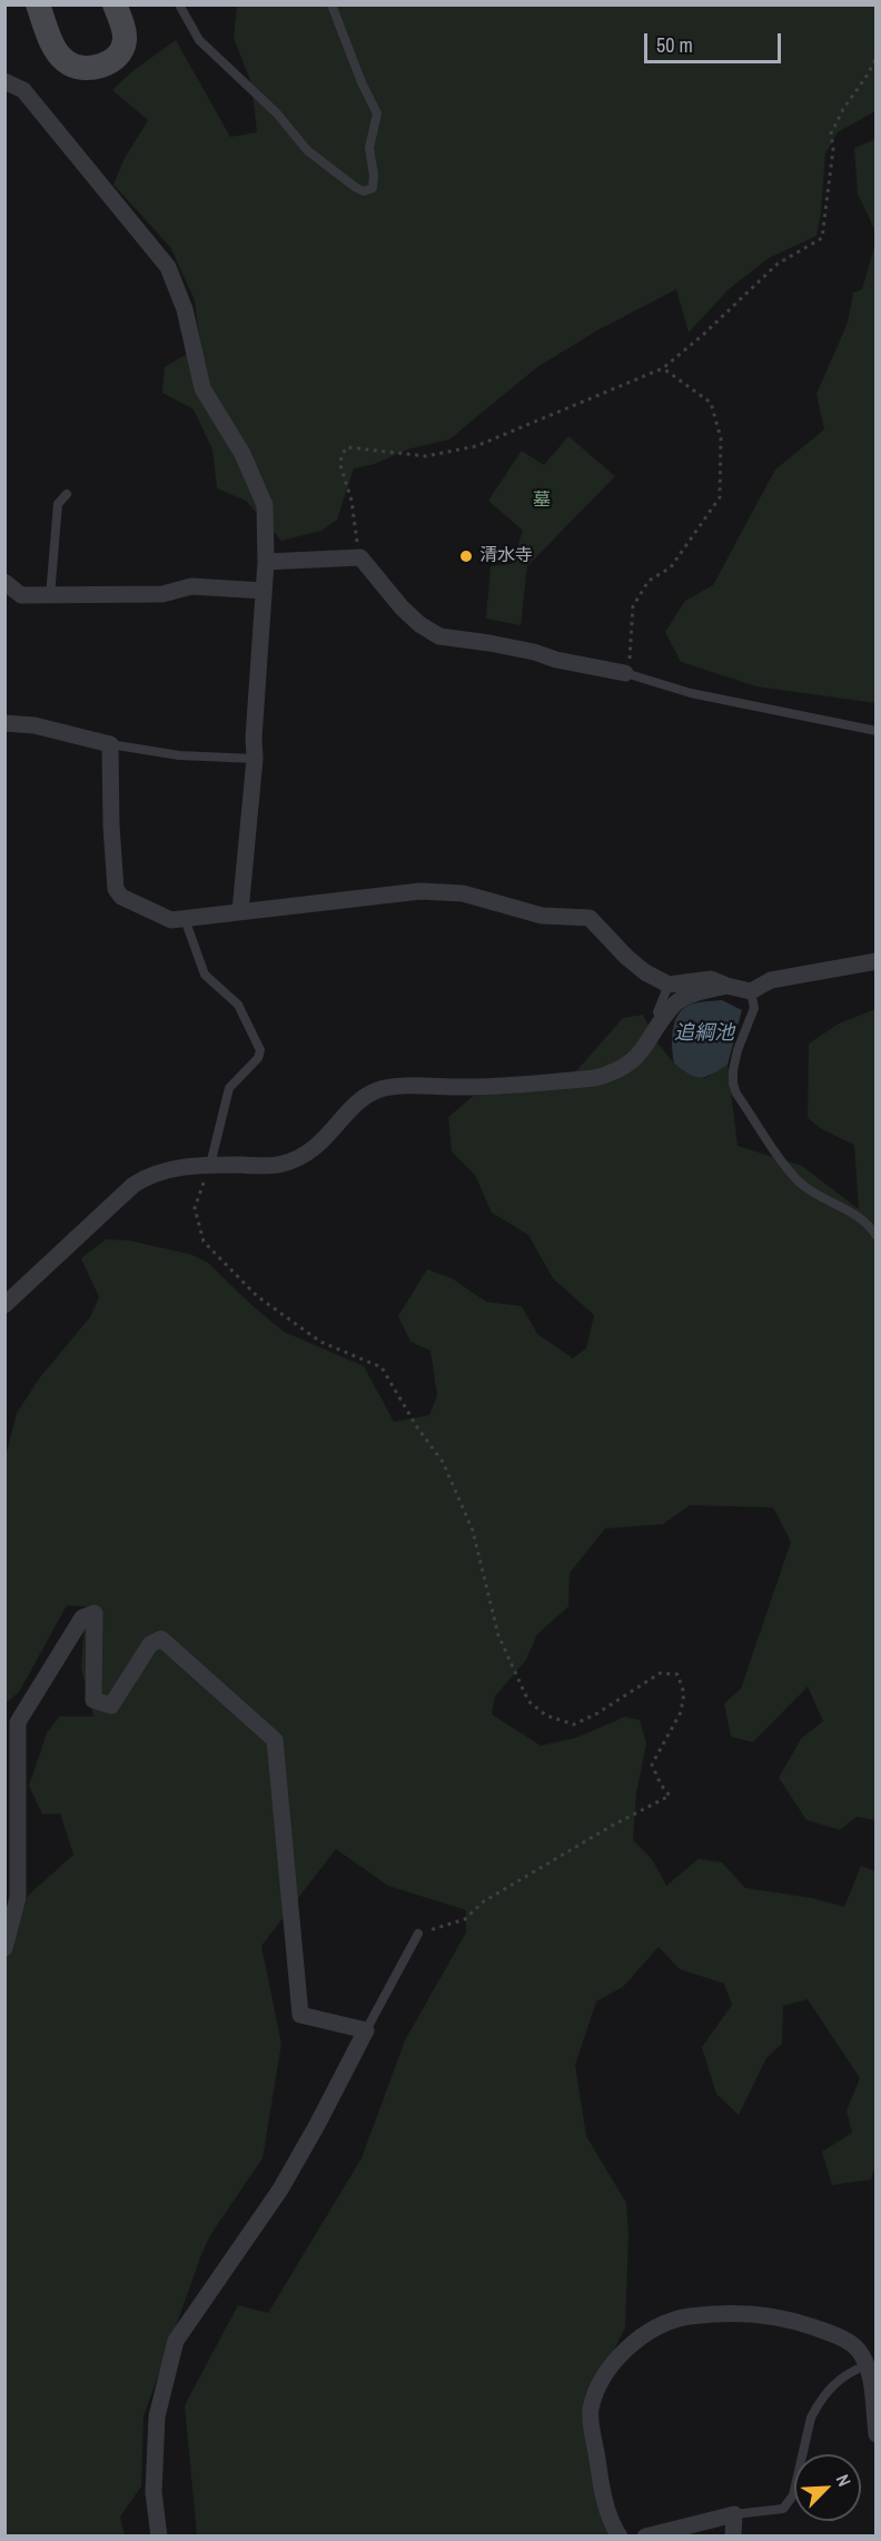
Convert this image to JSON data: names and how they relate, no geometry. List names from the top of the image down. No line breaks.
{"water":["追綱池"],"parks":["墓"],"places":["清水寺"],"scale_bar":"50 m","north":"top right"}
